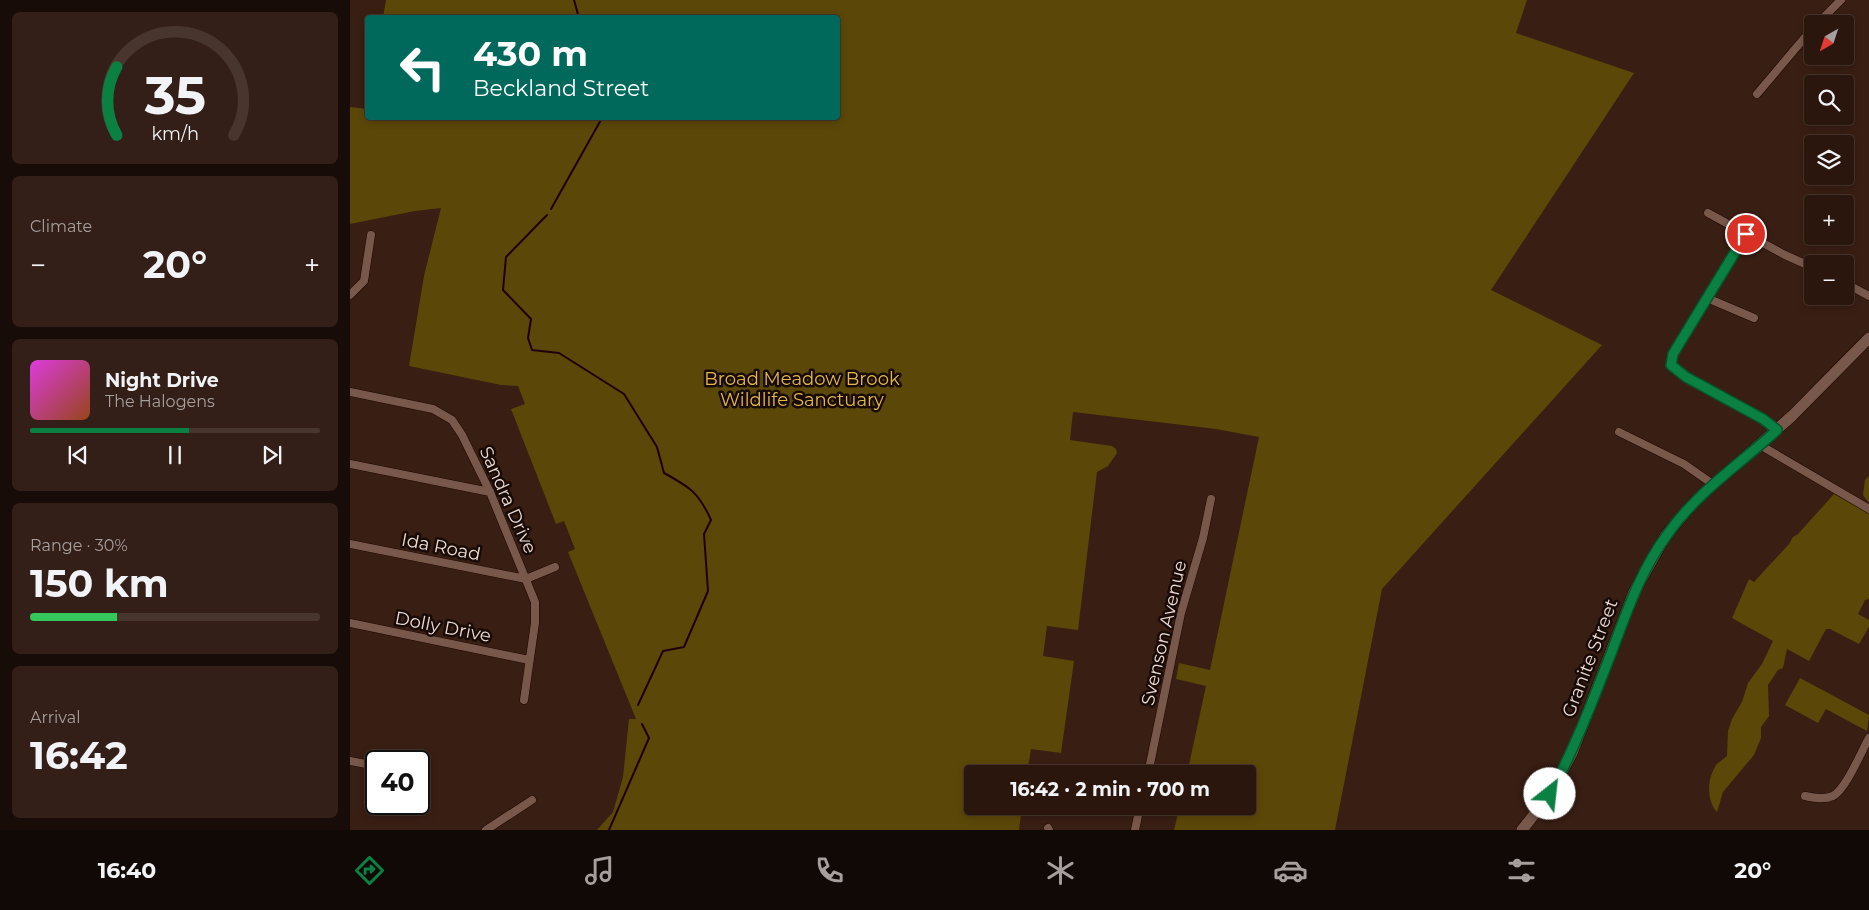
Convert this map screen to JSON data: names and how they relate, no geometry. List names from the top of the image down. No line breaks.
{"streets":{"street":["Sandra Drive","Ida Road","Dolly Drive","Svenson Avenue","Granite Street"]},"crossings":[["Sandra Drive","Ida Road"],["Sandra Drive","Dolly Drive"]],"parks":["Broad Meadow Brook Wildlife Sanctuary"],"north":"bottom left","page":{"map_buttons":["+","−"],"turn":["430 m","Beckland Street"],"tile":["Climate",["Range · 30%","150 km"],["Arrival","16:42"]],"heat":["−","20°","+"],"song":["Night Drive","The Halogens"],"limit":"40","trip":"16:42 · 2 min · 700 m","tabs":["16:40","20°"],"gauge":["35","km/h"]}}
